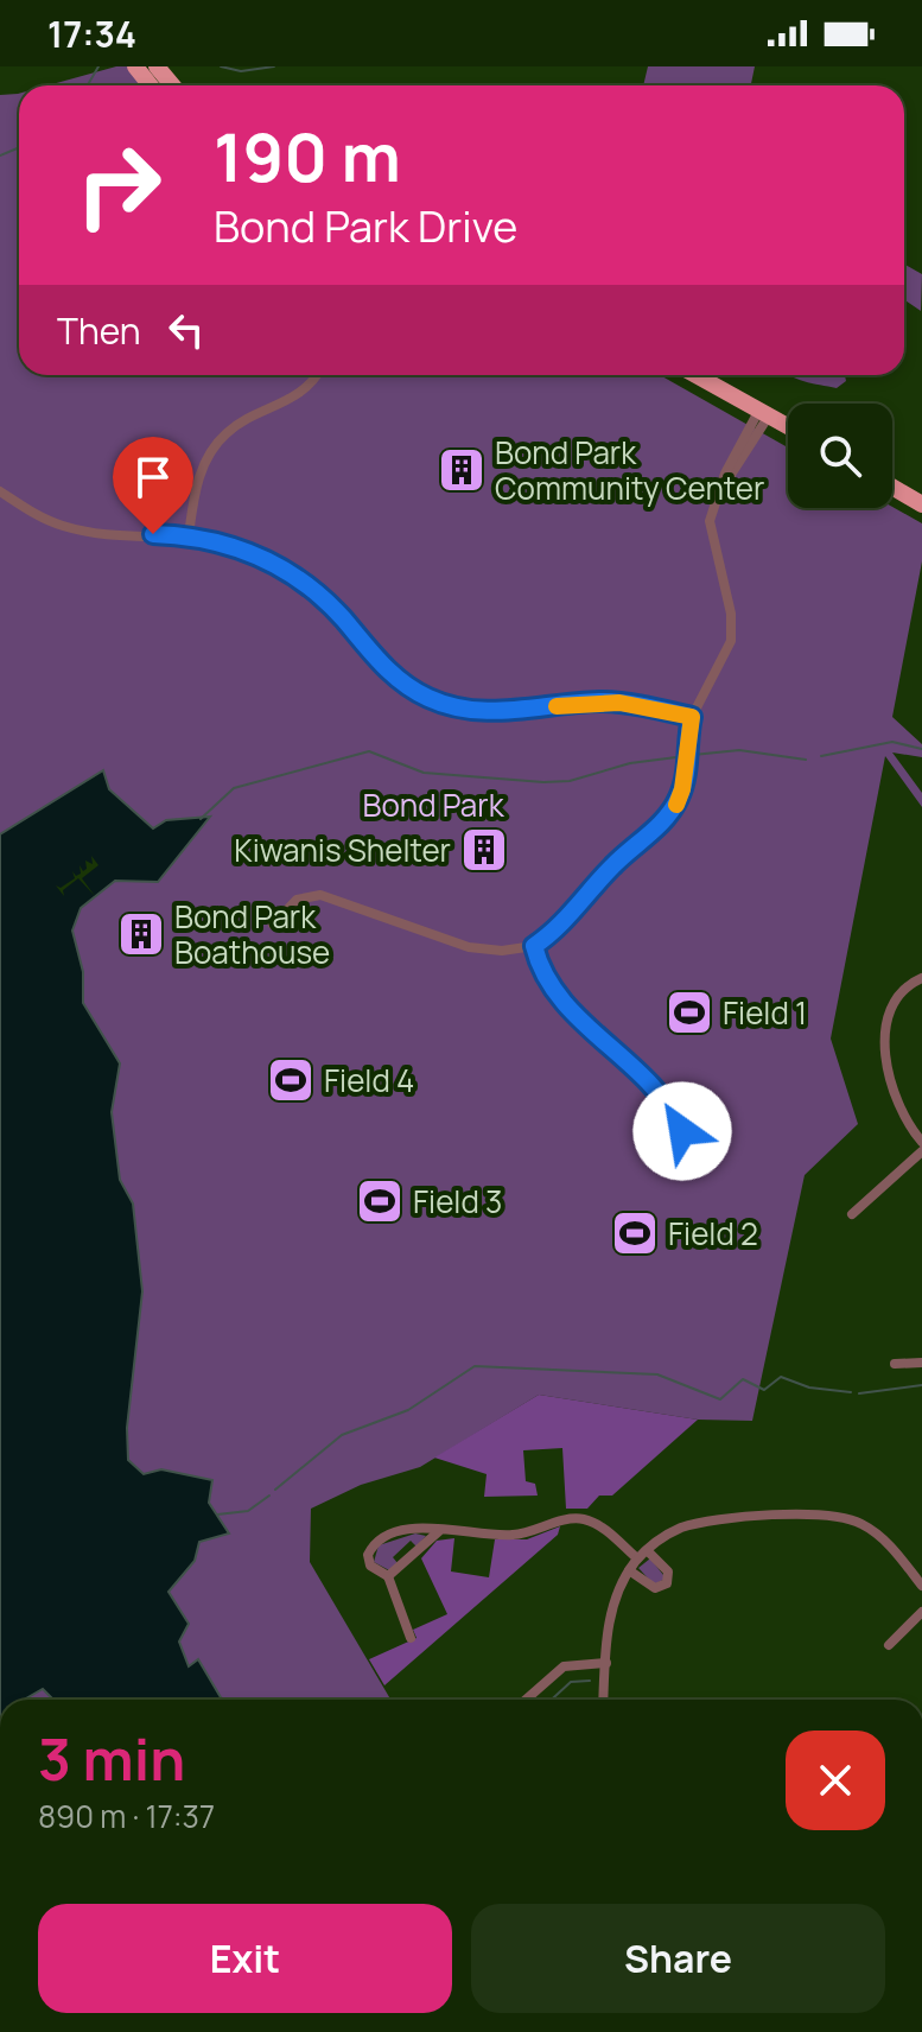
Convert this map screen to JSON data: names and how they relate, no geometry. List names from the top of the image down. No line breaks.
{"parks":["Bond Park"],"places":{"building":["Bond Park Community Center","Kiwanis Shelter","Bond Park Boathouse"],"sports":["Field 1","Field 4","Field 3","Field 2"]},"page":{"status":"17:34","turn":["190 m","Bond Park Drive"],"then":"Then","heading":["3 min","890 m · 17:37"],"buttons":["Exit","Share"]}}
